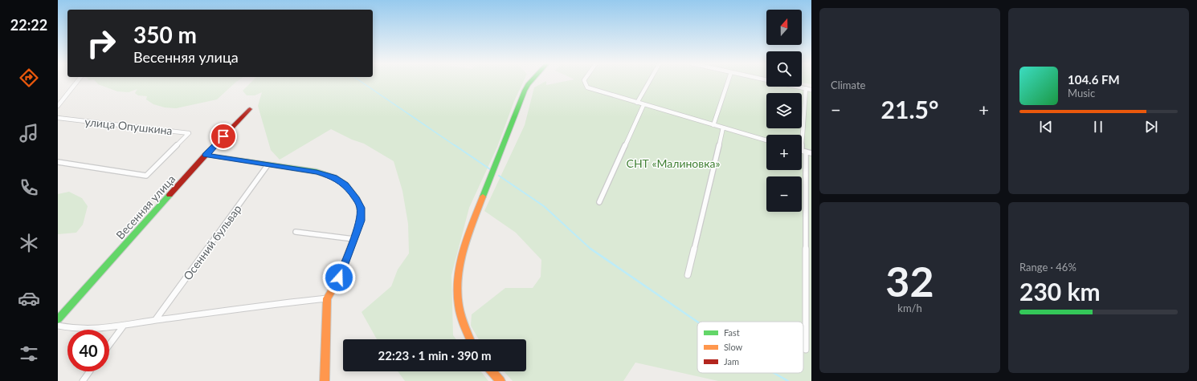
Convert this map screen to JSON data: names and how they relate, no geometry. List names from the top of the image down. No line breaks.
{"streets":{"street":["улица Опушкина","Весенняя улица","Осенний бульвар"]},"parks":["СНТ «Малиновка»"],"legend":["Fast","Slow","Jam"],"north":"top","page":{"tabs":"22:22","tile":["Climate",["32","km/h"],["Range · 46%","230 km"]],"map_buttons":["+","−"],"turn":["350 m","Весенняя улица"],"song":["104.6 FM","Music"],"heat":["−","21.5°","+"],"limit":"40","trip":"22:23 · 1 min · 390 m"}}
